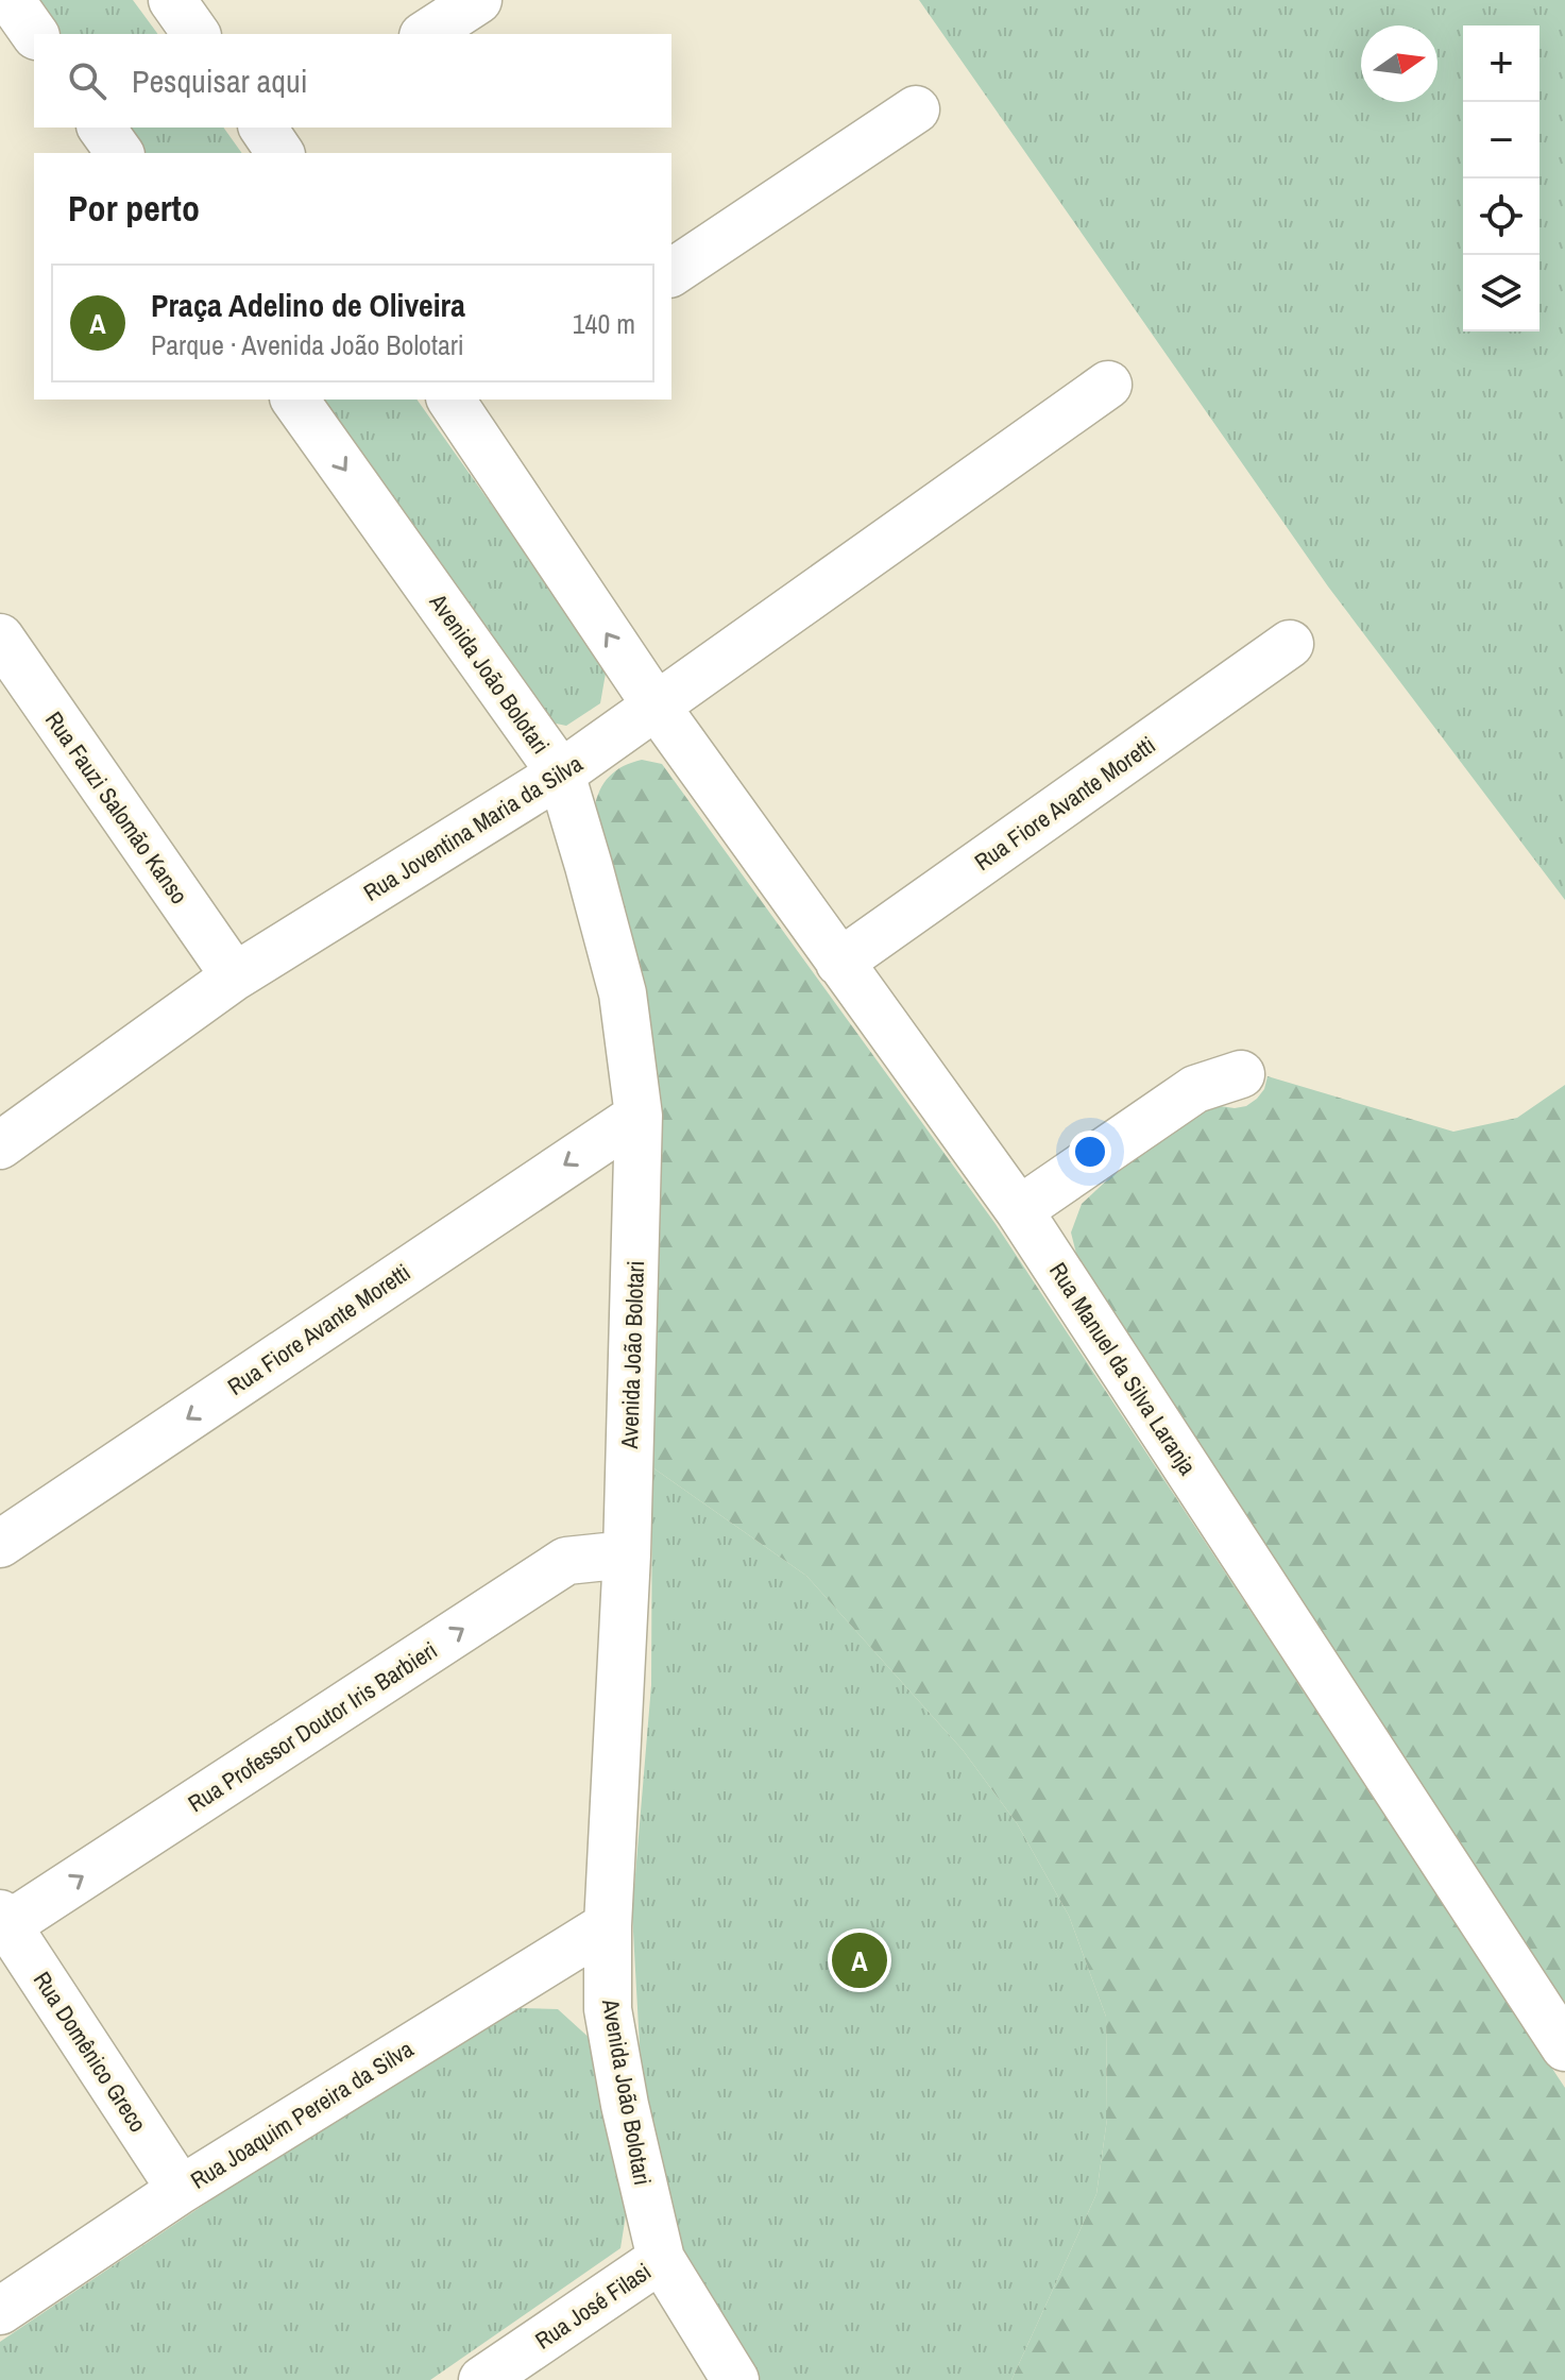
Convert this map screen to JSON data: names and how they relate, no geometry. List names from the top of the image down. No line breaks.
{"streets":{"street":["Avenida João Bolotari","Rua Fiore Avante Moretti","Rua Fauzi Salomão Kanso","Rua Joventina Maria da Silva","Rua Manuel da Silva Laranja","Rua Professor Doutor Iris Barbieri","Rua Domênico Greco","Rua Joaquim Pereira da Silva","Rua José Filasi"]},"crossings":[["Avenida João Bolotari","Rua Fiore Avante Moretti"],["Avenida João Bolotari","Rua Joventina Maria da Silva"],["Avenida João Bolotari","Rua Professor Doutor Iris Barbieri"],["Avenida João Bolotari","Rua Joaquim Pereira da Silva"],["Avenida João Bolotari","Rua José Filasi"],["Rua Fiore Avante Moretti","Rua Manuel da Silva Laranja"],["Rua Fauzi Salomão Kanso","Rua Joventina Maria da Silva"],["Rua Joventina Maria da Silva","Rua Manuel da Silva Laranja"],["Rua Professor Doutor Iris Barbieri","Rua Domênico Greco"],["Rua Domênico Greco","Rua Joaquim Pereira da Silva"]],"one_way":["Rua Fiore Avante Moretti","Rua Professor Doutor Iris Barbieri"],"north":"right","page":{"map_buttons":["+","−"],"search":"Pesquisar aqui","heading":"Por perto","list":[{"mark":"A","name":"Praça Adelino de Oliveira","note":"Parque · Avenida João Bolotari","value":"140 m"}],"pins":"A"}}
